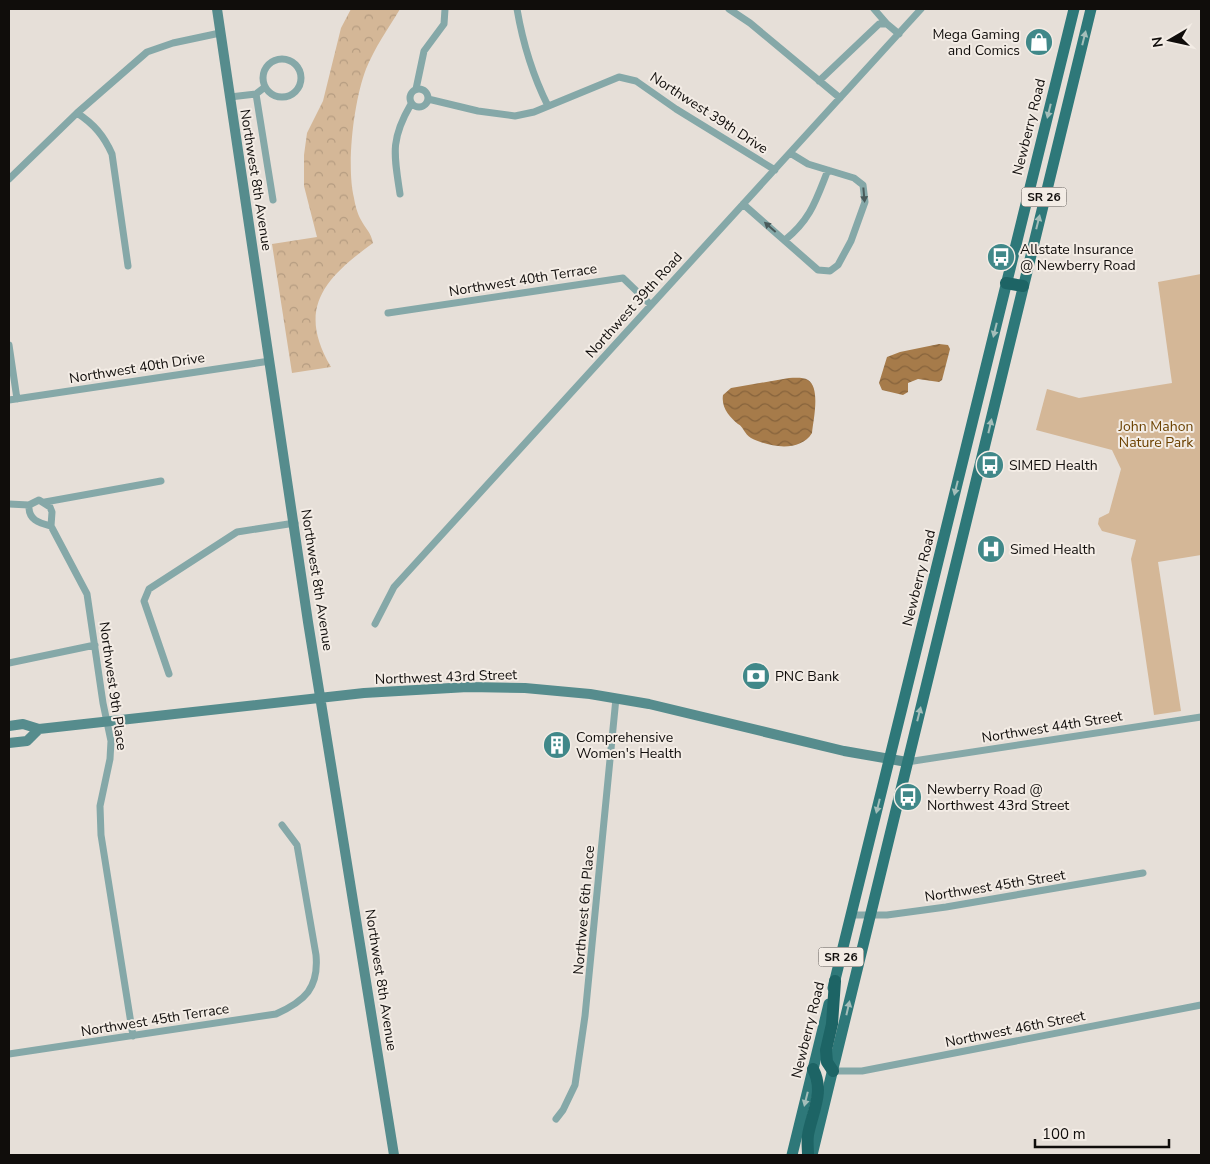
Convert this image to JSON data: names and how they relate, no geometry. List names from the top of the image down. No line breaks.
{"streets":{"main road":["Newberry Road","SR 26"],"street":["Northwest 39th Drive","Northwest 8th Avenue","Northwest 40th Terrace","Northwest 39th Road","Northwest 40th Drive","Northwest 43rd Street","Northwest 9th Place","Northwest 44th Street","Northwest 45th Street","Northwest 6th Place","Northwest 45th Terrace","Northwest 46th Street"]},"crossings":[["Northwest 39th Drive","Northwest 39th Road"],["Newberry Road","Northwest 43rd Street"],["Newberry Road","Northwest 45th Street"],["Northwest 8th Avenue","Northwest 40th Drive"],["Northwest 8th Avenue","Northwest 43rd Street"],["SR 26","Northwest 43rd Street"],["SR 26","Northwest 44th Street"],["SR 26","Northwest 45th Street"],["SR 26","Northwest 46th Street"],["Northwest 40th Terrace","Northwest 39th Road"],["Northwest 43rd Street","Northwest 9th Place"],["Northwest 43rd Street","Northwest 44th Street"],["Northwest 43rd Street","Northwest 6th Place"],["Northwest 9th Place","Northwest 45th Terrace"]],"parks":["John Mahon Nature Park"],"places":{"shop":["Mega Gaming and Comics"],"bus stop":["Allstate Insurance @ Newberry Road","SIMED Health","Newberry Road @ Northwest 43rd Street"],"hospital":["Simed Health"],"bank":["PNC Bank"],"building":["Comprehensive Women's Health"]},"scale_bar":"100 m","north":"left"}
